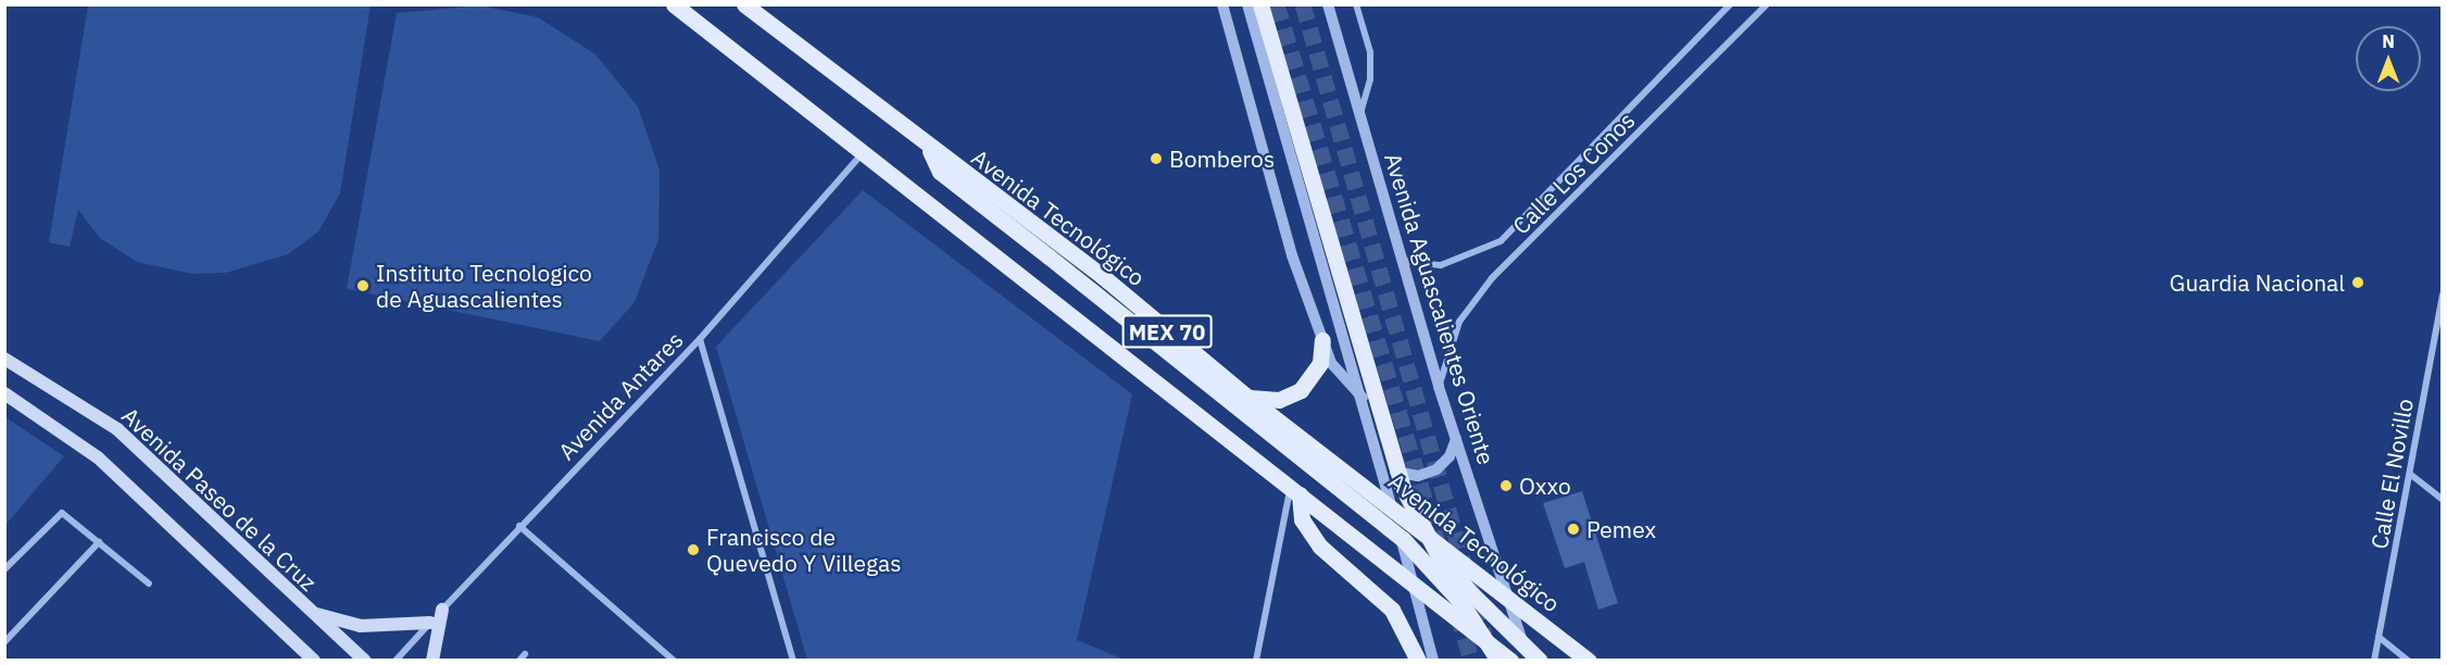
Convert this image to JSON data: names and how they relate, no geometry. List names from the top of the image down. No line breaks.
{"streets":{"main road":["Avenida Tecnológico","MEX 70","Avenida Paseo de la Cruz"],"street":["Calle Los Conos","Avenida Aguascalientes Oriente","Avenida Antares","Calle El Novillo"]},"crossings":[["Calle Los Conos","Avenida Aguascalientes Oriente"],["Avenida Tecnológico","Avenida Aguascalientes Oriente"],["MEX 70","Avenida Antares"]],"places":["Bomberos","Guardia Nacional","Instituto Tecnologico de Aguascalientes","Oxxo","Pemex","Francisco de Quevedo Y Villegas"],"north":"top"}
